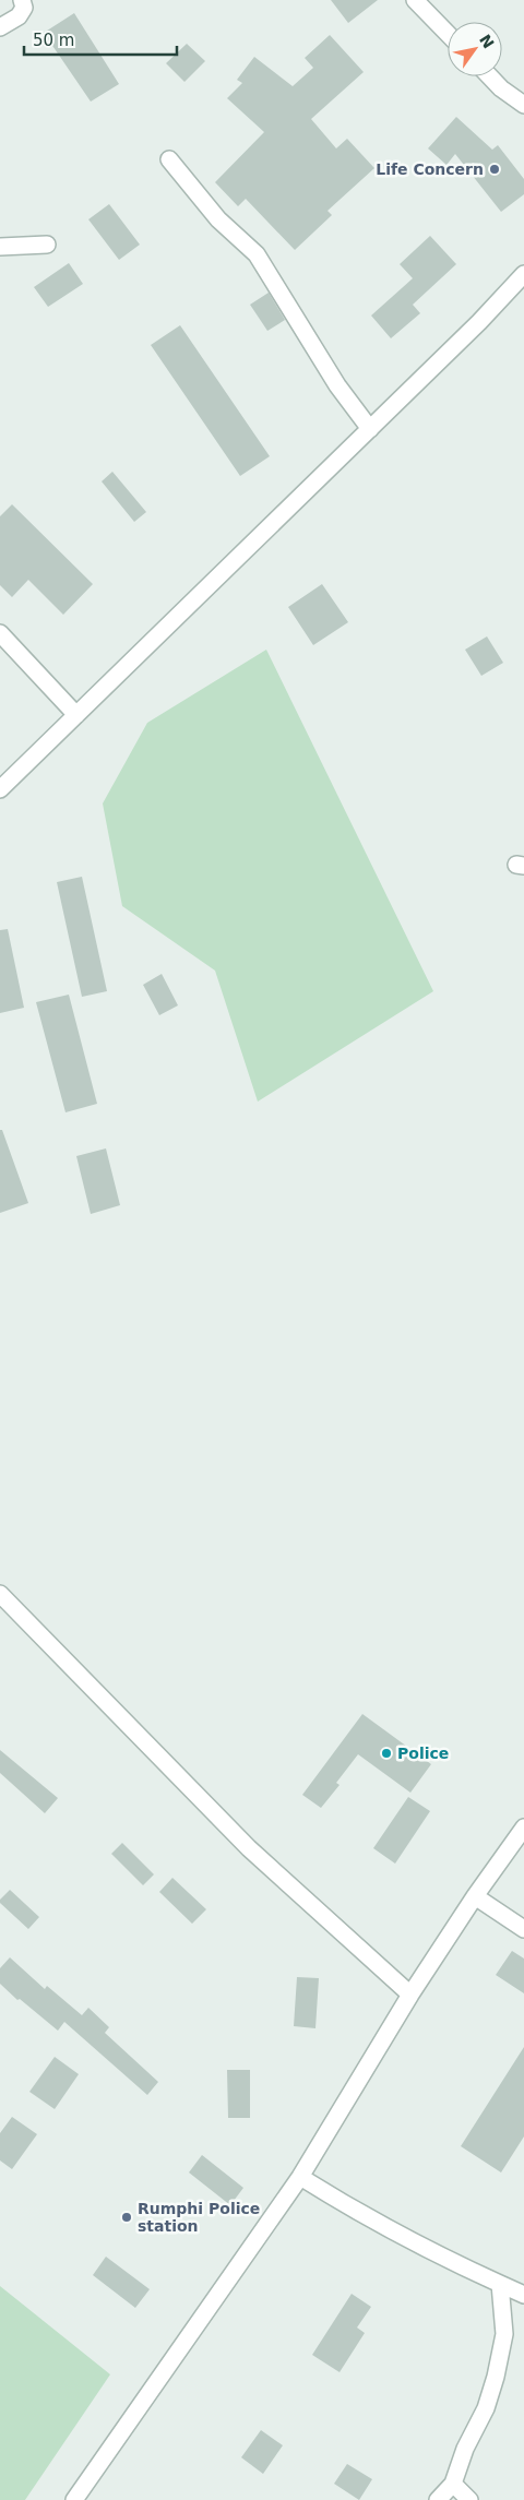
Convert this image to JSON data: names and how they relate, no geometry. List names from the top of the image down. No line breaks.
{"places":["Life Concern","Police","Rumphi Police station"],"scale_bar":"50 m","north":"top right"}
